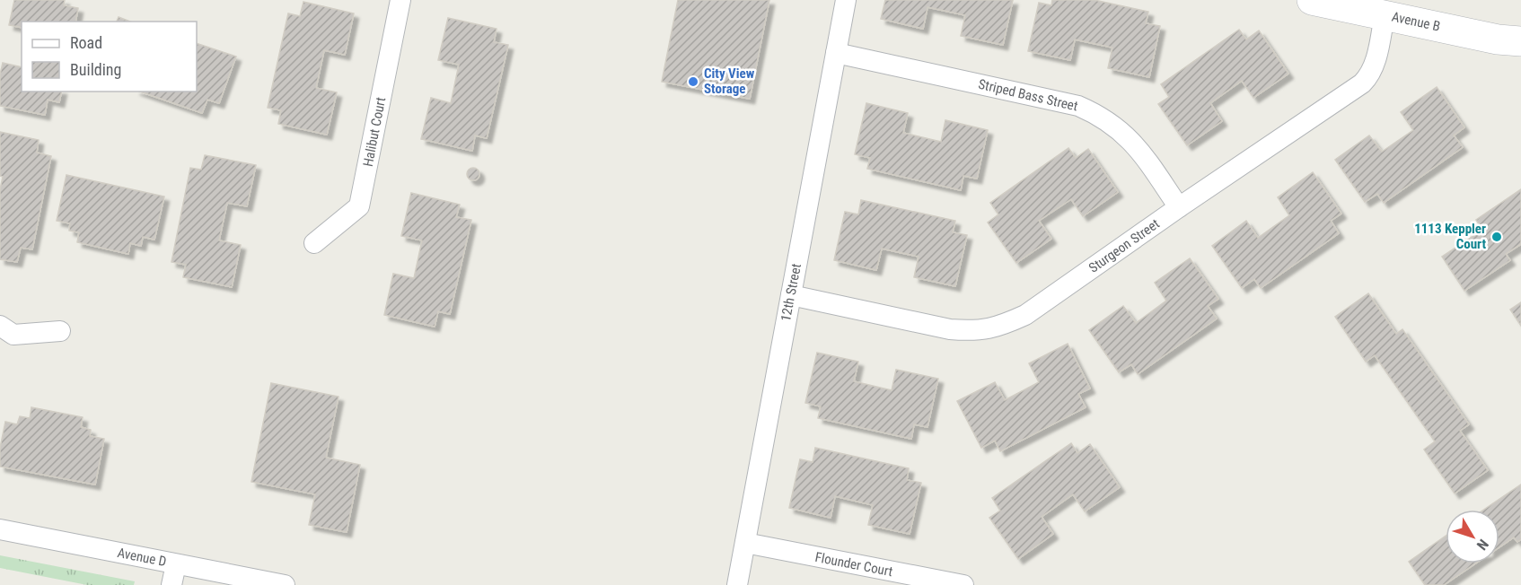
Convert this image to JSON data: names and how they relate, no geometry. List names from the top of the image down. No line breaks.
{"streets":{"street":["Avenue B","Striped Bass Street","Halibut Court","Sturgeon Street","12th Street","Avenue D","Flounder Court"]},"crossings":[["Avenue B","Sturgeon Street"],["Striped Bass Street","Sturgeon Street"],["Striped Bass Street","12th Street"],["Sturgeon Street","12th Street"],["12th Street","Flounder Court"]],"places":["City View Storage","1113 Keppler Court"],"legend":["Road","Building"],"north":"bottom right"}
